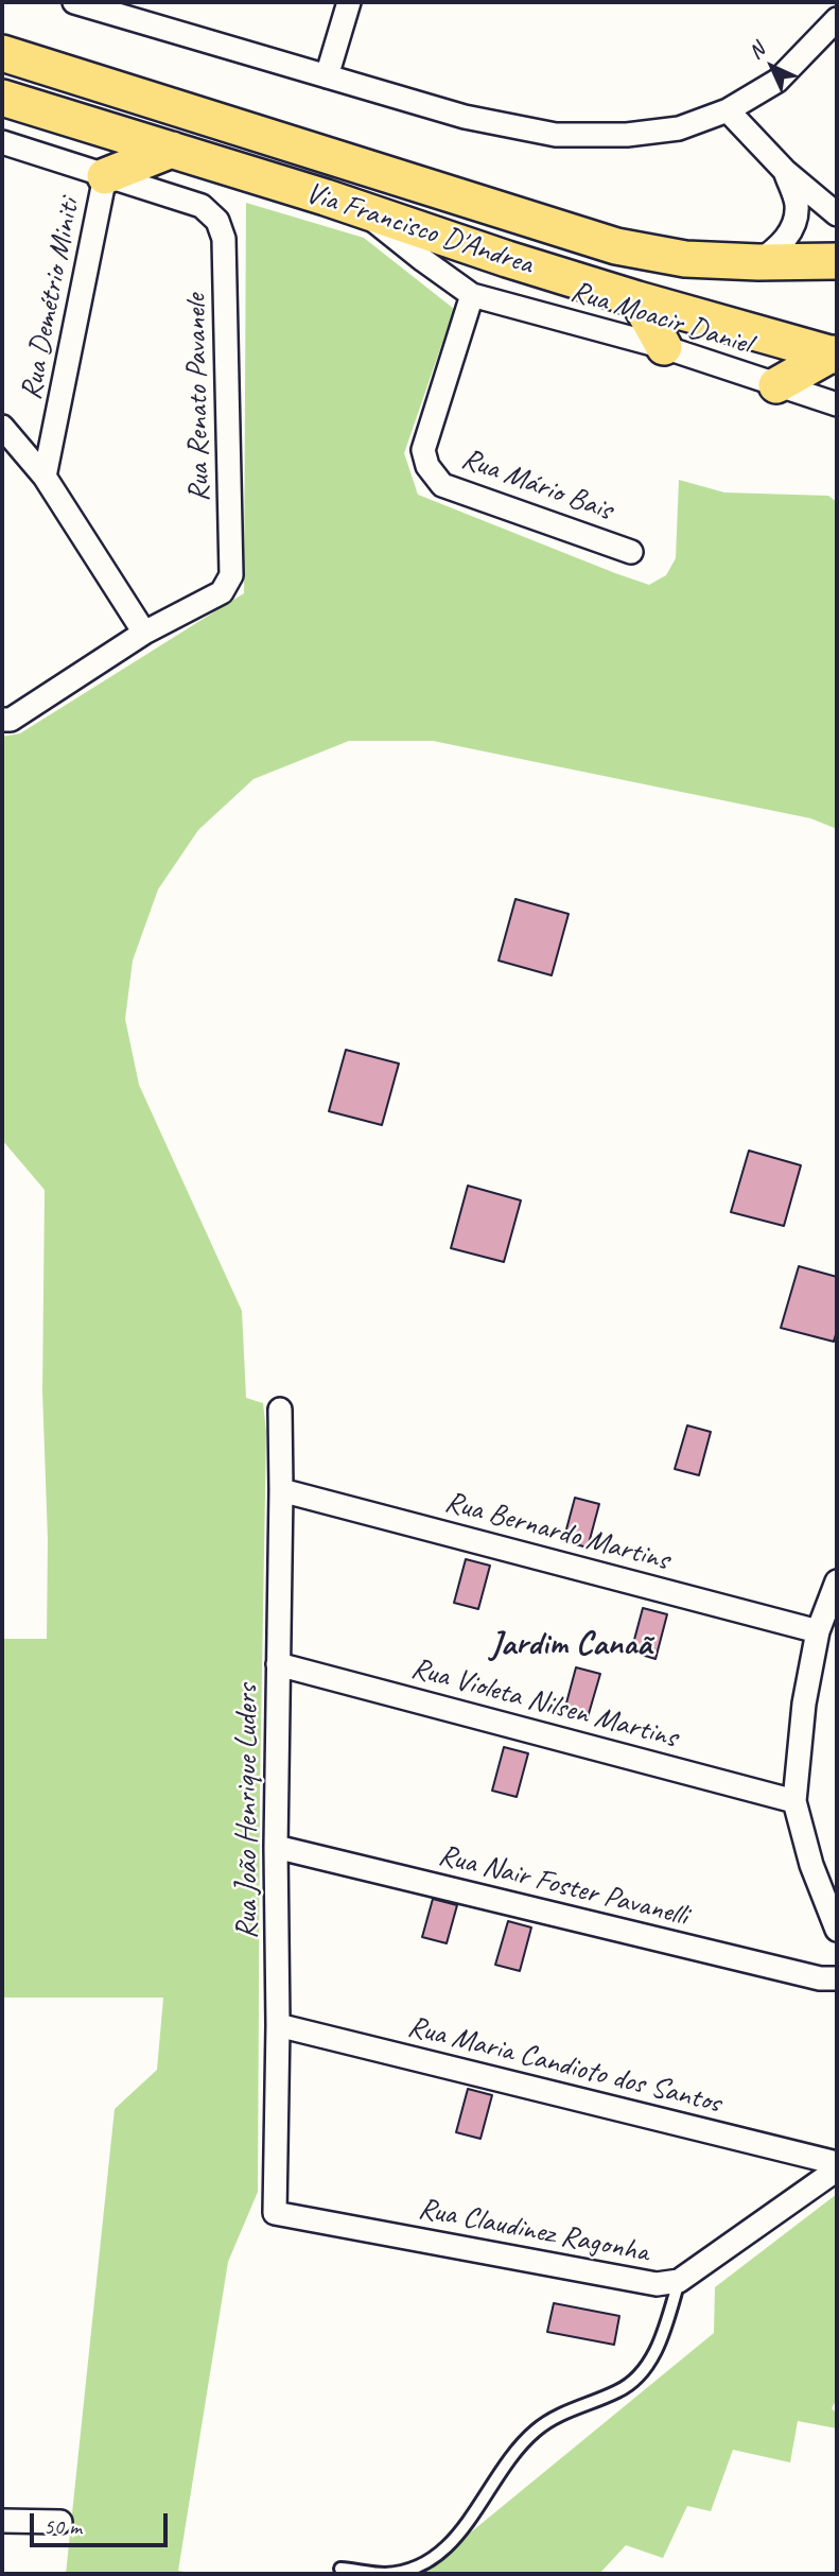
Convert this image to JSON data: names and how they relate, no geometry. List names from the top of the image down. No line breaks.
{"streets":{"highway":["Via Francisco D'Andrea"],"street":["Rua Demétrio Miniti","Rua Moacir Daniel","Rua Renato Pavanele","Rua Mário Bais","Rua Bernardo Martins","Rua Violeta Nilsen Martins","Rua João Henrique Luders","Rua Nair Foster Pavanelli","Rua Maria Candioto dos Santos","Rua Claudinez Ragonha"]},"crossings":[["Via Francisco D'Andrea","Rua Moacir Daniel"],["Rua Demétrio Miniti","Rua Renato Pavanele"],["Rua Moacir Daniel","Rua Mário Bais"],["Rua Bernardo Martins","Rua João Henrique Luders"],["Rua Violeta Nilsen Martins","Rua João Henrique Luders"],["Rua João Henrique Luders","Rua Nair Foster Pavanelli"],["Rua João Henrique Luders","Rua Maria Candioto dos Santos"],["Rua João Henrique Luders","Rua Claudinez Ragonha"]],"districts":["Jardim Canaã"],"scale_bar":"50 m","north":"top left"}
